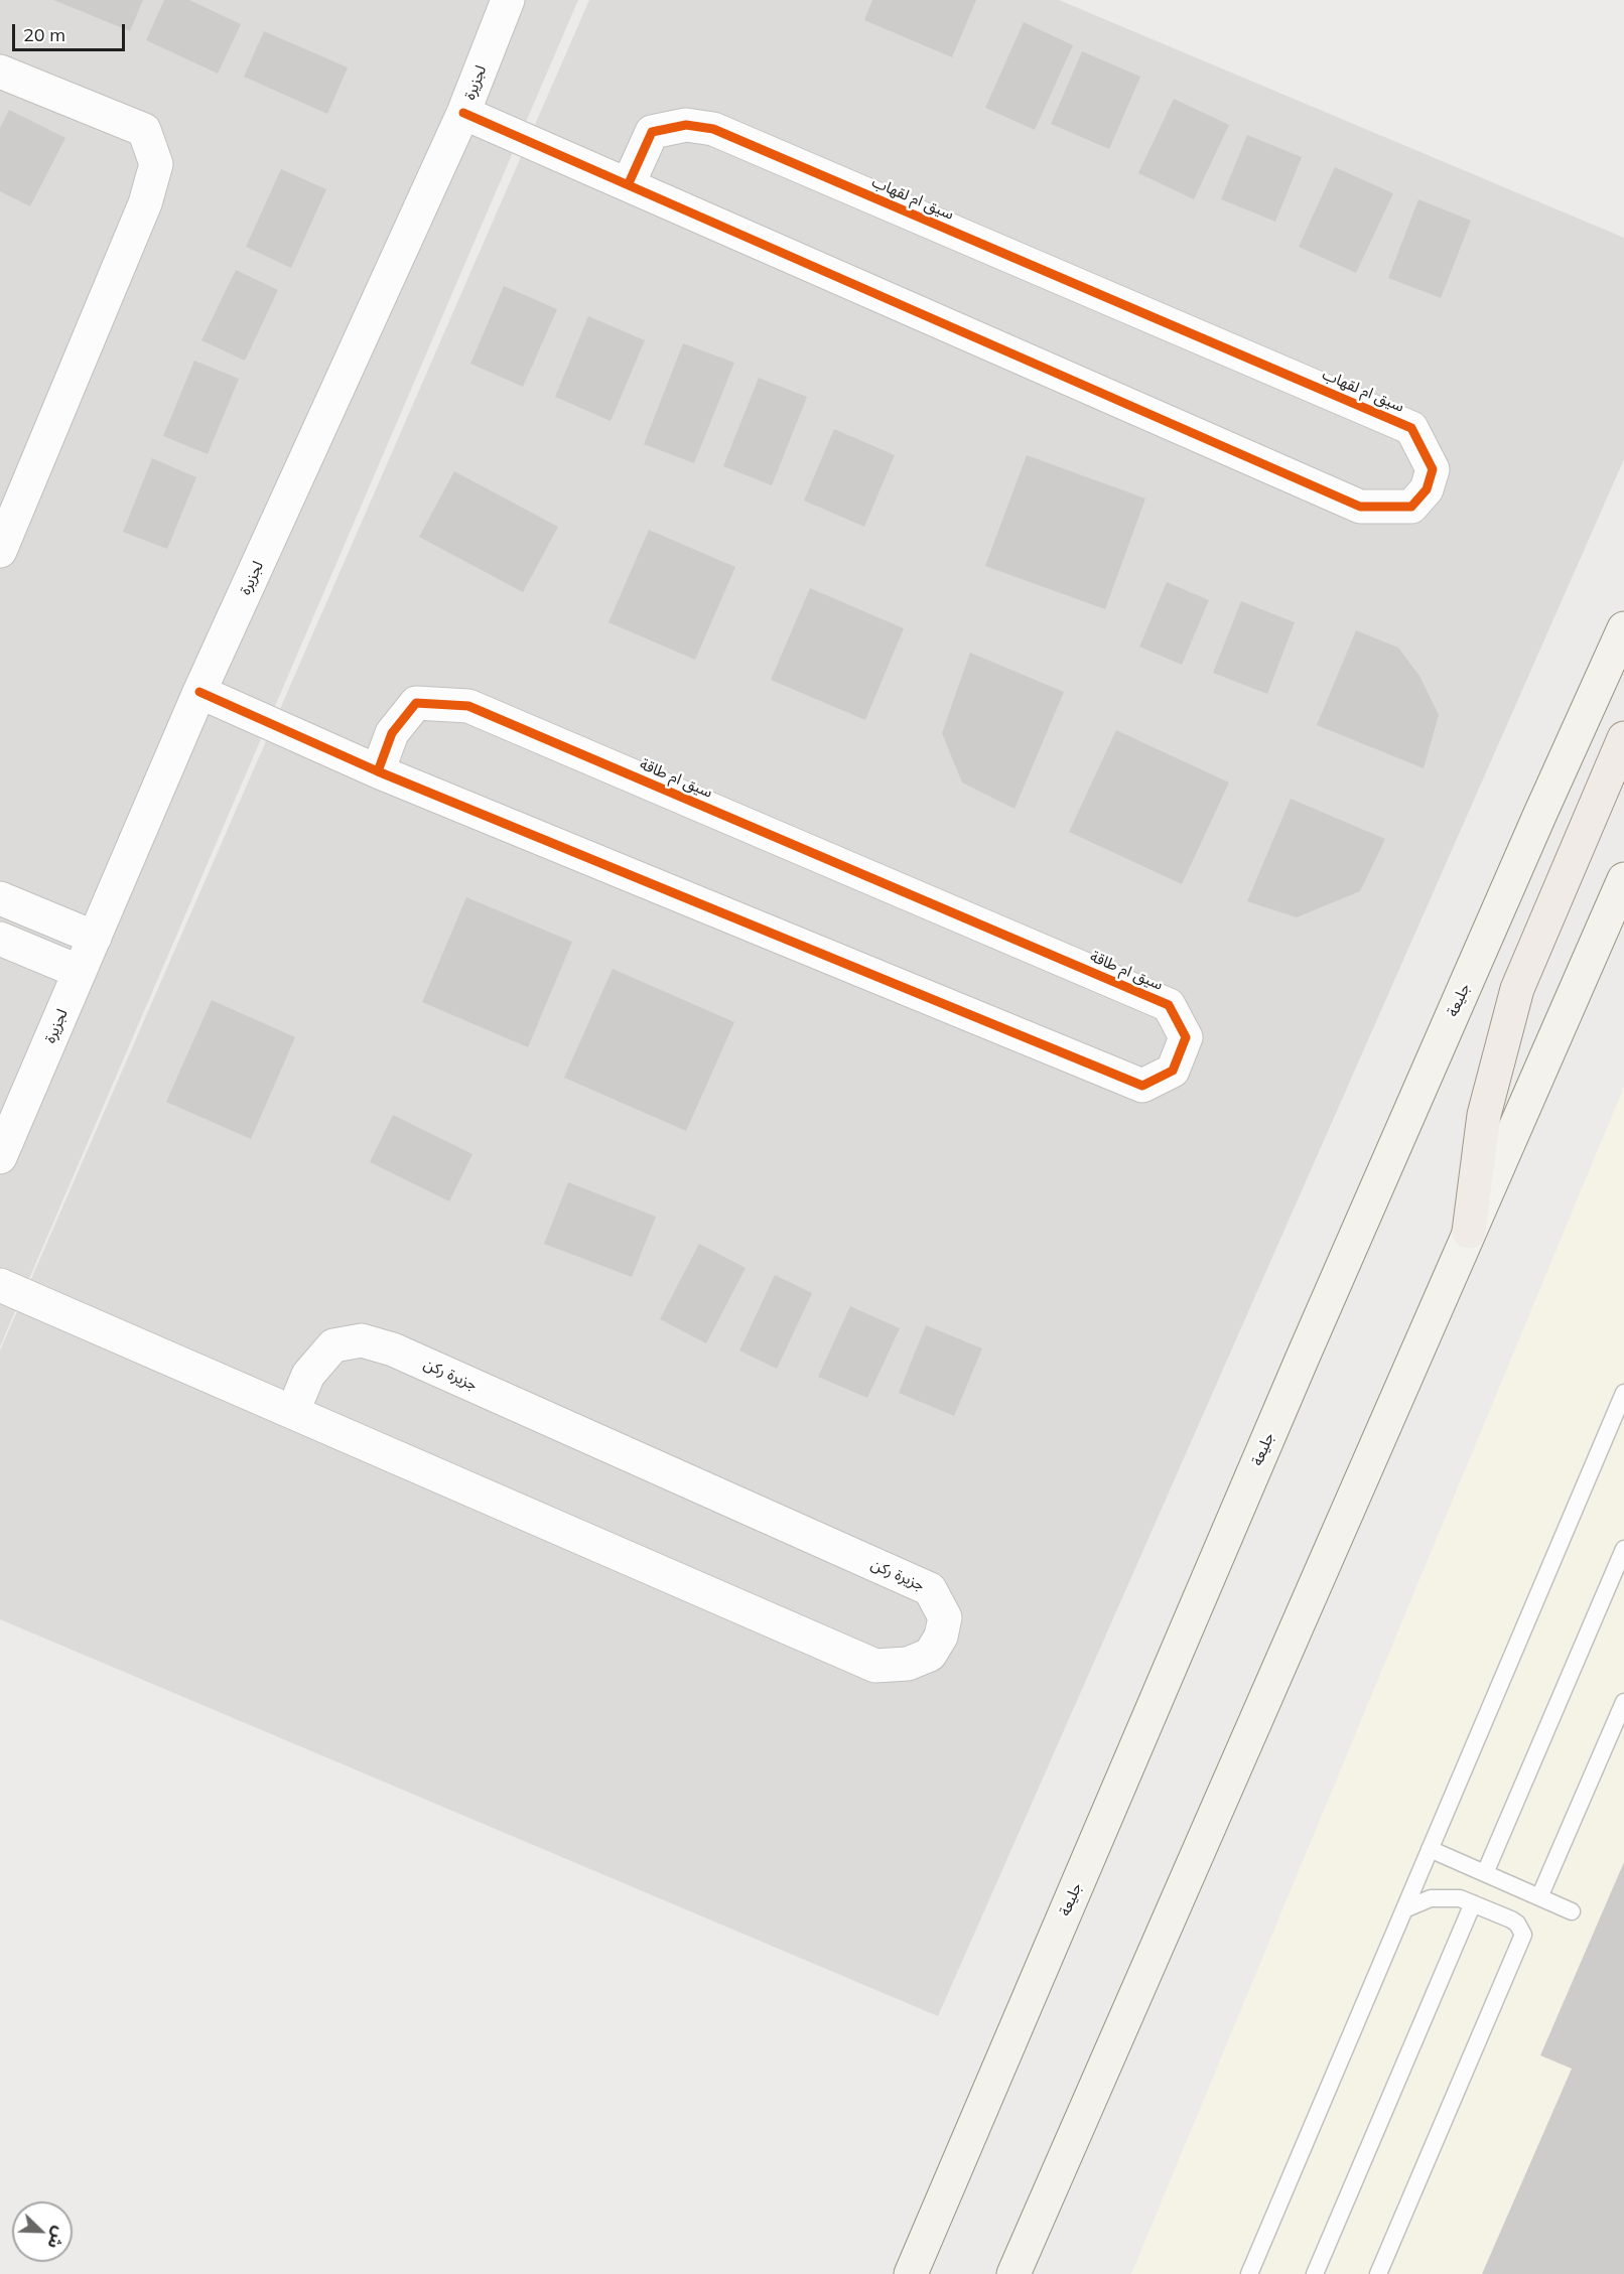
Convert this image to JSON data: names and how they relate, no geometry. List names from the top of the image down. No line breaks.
{"streets":{"main road":["جليعة"],"street":["لجزيرة","سيق ام لقهاب","سيق ام طاقة","جزيرة ركن"]},"crossings":[["لجزيرة","سيق ام لقهاب"],["لجزيرة","سيق ام طاقة"]],"scale_bar":"20 m","north":"bottom right"}
